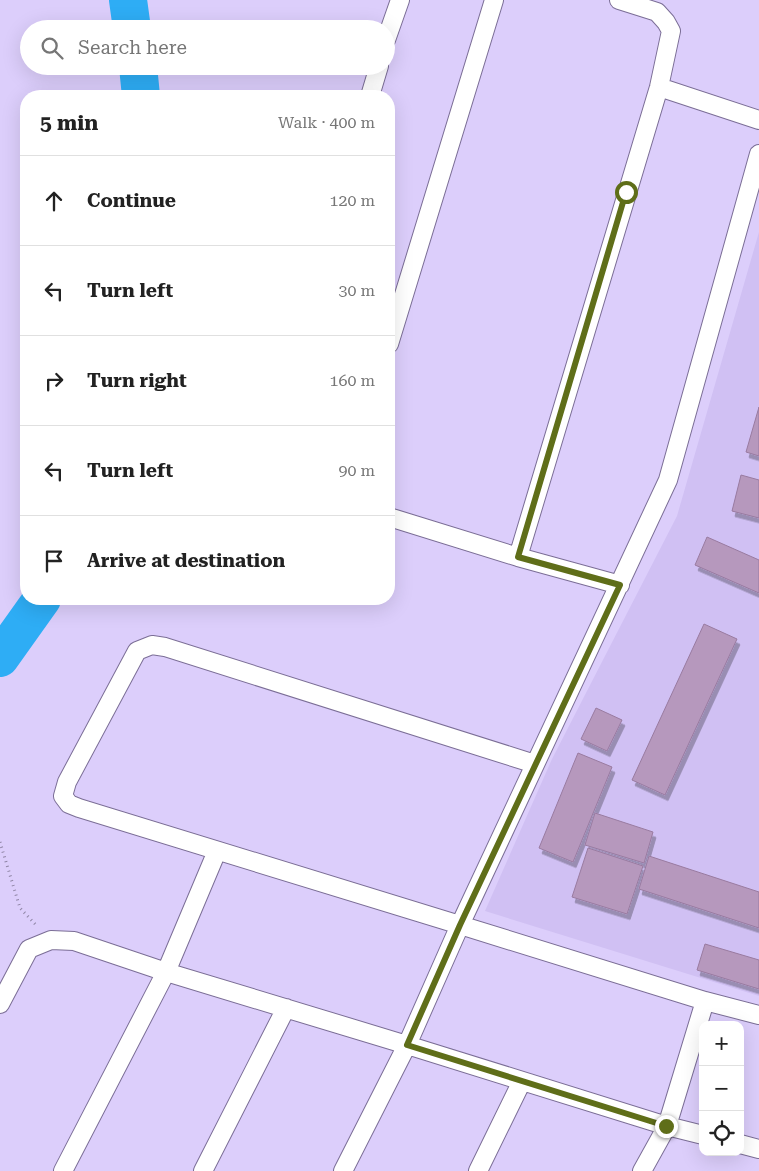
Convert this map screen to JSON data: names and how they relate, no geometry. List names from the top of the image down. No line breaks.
{"page":{"search":"Search here","heading":["5 min","Walk · 400 m"],"list":[["Continue","120 m"],["Turn left","30 m"],["Turn right","160 m"],["Turn left","90 m"],"Arrive at destination"],"map_buttons":["+","−"]}}
